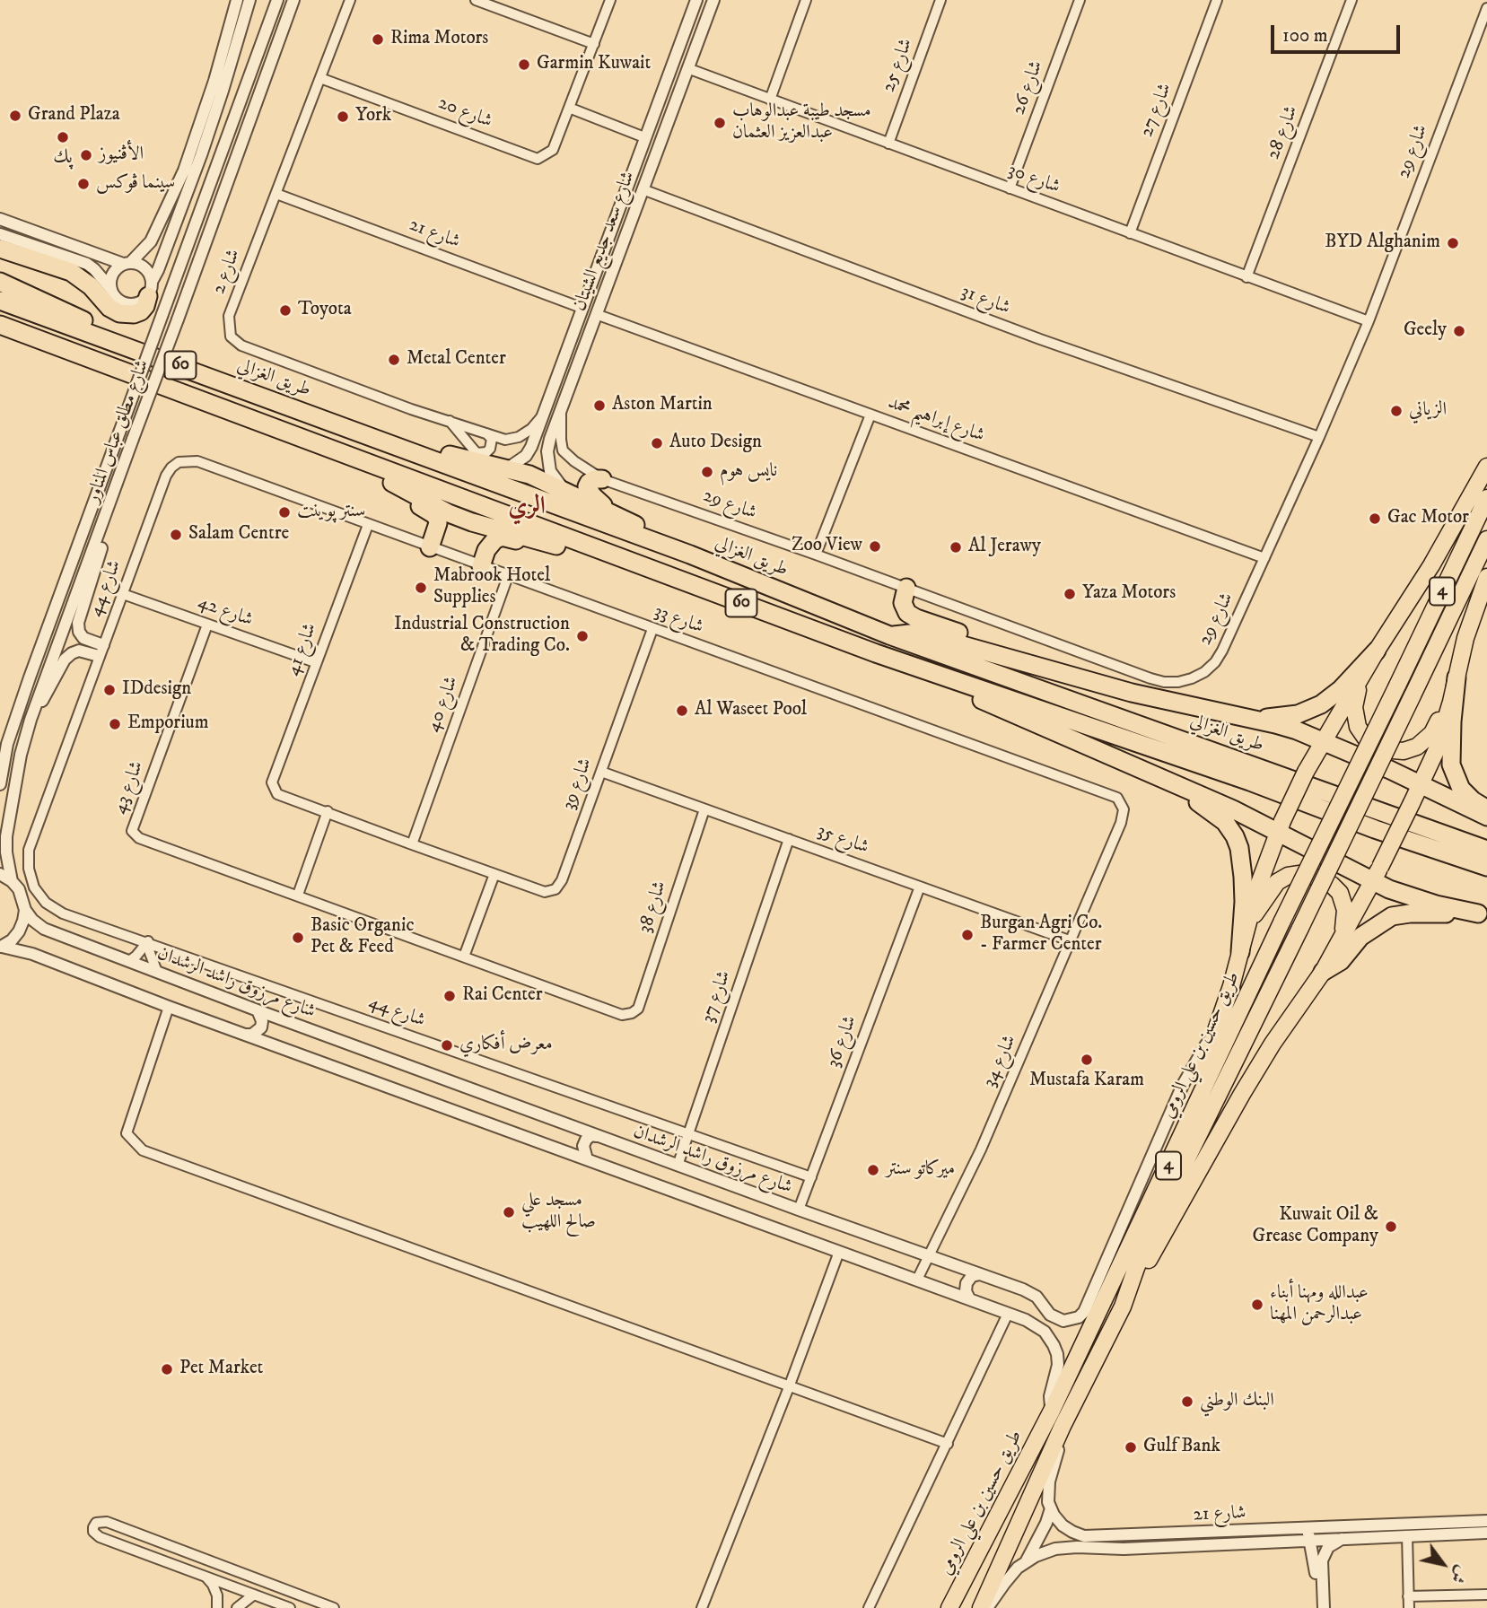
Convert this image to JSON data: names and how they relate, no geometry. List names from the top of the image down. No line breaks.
{"streets":{"highway":["60","طريق الغزالي","4","طريق حسين بن علي الرومي"],"street":["شارع 25","شارع 26","شارع 27","شارع 20","شارع 28","شارع 29","شارع 30","شارع 21","شارع سعد جديع الشيتان","شارع 2","شارع 31","شارع إبراهيم محمد","شارع مطلق عباس المناور","شارع 44","شارع 42","شارع 33","شارع 41","شارع 40","شارع 39","شارع 43","شارع 35","شارع 38","شارع مرزوق راشد الرشدان","شارع 37","شارع 36","شارع 34"]},"crossings":[["شارع 25","شارع 30"],["شارع 26","شارع 30"],["شارع 27","شارع 30"],["شارع 20","شارع 2"],["شارع 28","شارع 30"],["شارع 29","شارع 30"],["شارع 29","شارع سعد جديع الشيتان"],["شارع 29","شارع 31"],["شارع 29","شارع إبراهيم محمد"],["شارع 30","شارع سعد جديع الشيتان"],["شارع 21","شارع سعد جديع الشيتان"],["شارع 21","شارع 2"],["شارع سعد جديع الشيتان","شارع 2"],["شارع سعد جديع الشيتان","شارع 31"],["شارع سعد جديع الشيتان","شارع إبراهيم محمد"],["شارع مطلق عباس المناور","شارع مرزوق راشد الرشدان"],["شارع 44","شارع 42"],["شارع 44","شارع 33"],["شارع 44","شارع 37"],["شارع 44","شارع 36"],["شارع 42","شارع 41"],["شارع 42","شارع 43"],["شارع 33","شارع 41"],["شارع 33","شارع 40"],["شارع 33","شارع 39"],["شارع 33","شارع 34"],["شارع 41","شارع 39"],["شارع 40","شارع 39"],["شارع 39","شارع 35"],["شارع 43","شارع 38"],["شارع 35","شارع 38"],["شارع 35","شارع 37"],["شارع 35","شارع 36"],["شارع 35","شارع 34"],["شارع مرزوق راشد الرشدان","شارع 37"],["شارع مرزوق راشد الرشدان","شارع 36"],["شارع مرزوق راشد الرشدان","شارع 34"]],"districts":["الري"],"places":["Rima Motors","Garmin Kuwait","Grand Plaza","York","مسجد طيبة عبدالوهاب عبدالعزيز العثمان","پك","الأڤنيوز","سينما ڤوكس","BYD Alghanim","Toyota","Geely","Metal Center","Aston Martin","الزياني","Auto Design","نايس هوم","سنتر پوينت","Gac Motor","Salam Centre","Zoo View","Al Jerawy","Mabrook Hotel Supplies","Yaza Motors","Industrial Construction & Trading Co.","IDdesign","Al Waseet Pool","Emporium","Burgan Agri Co. - Farmer Center","Basic Organic Pet & Feed","Rai Center","معرض أفكاري","Mustafa Karam","ميركاتو سنتر","مسجد علي صالح اللهيب","Kuwait Oil & Grease Company","عبدالله ومهنا أبناء عبدالرحمن المهنا","Pet Market","البنك الوطني","Gulf Bank"],"scale_bar":"100 m","north":"bottom right"}
